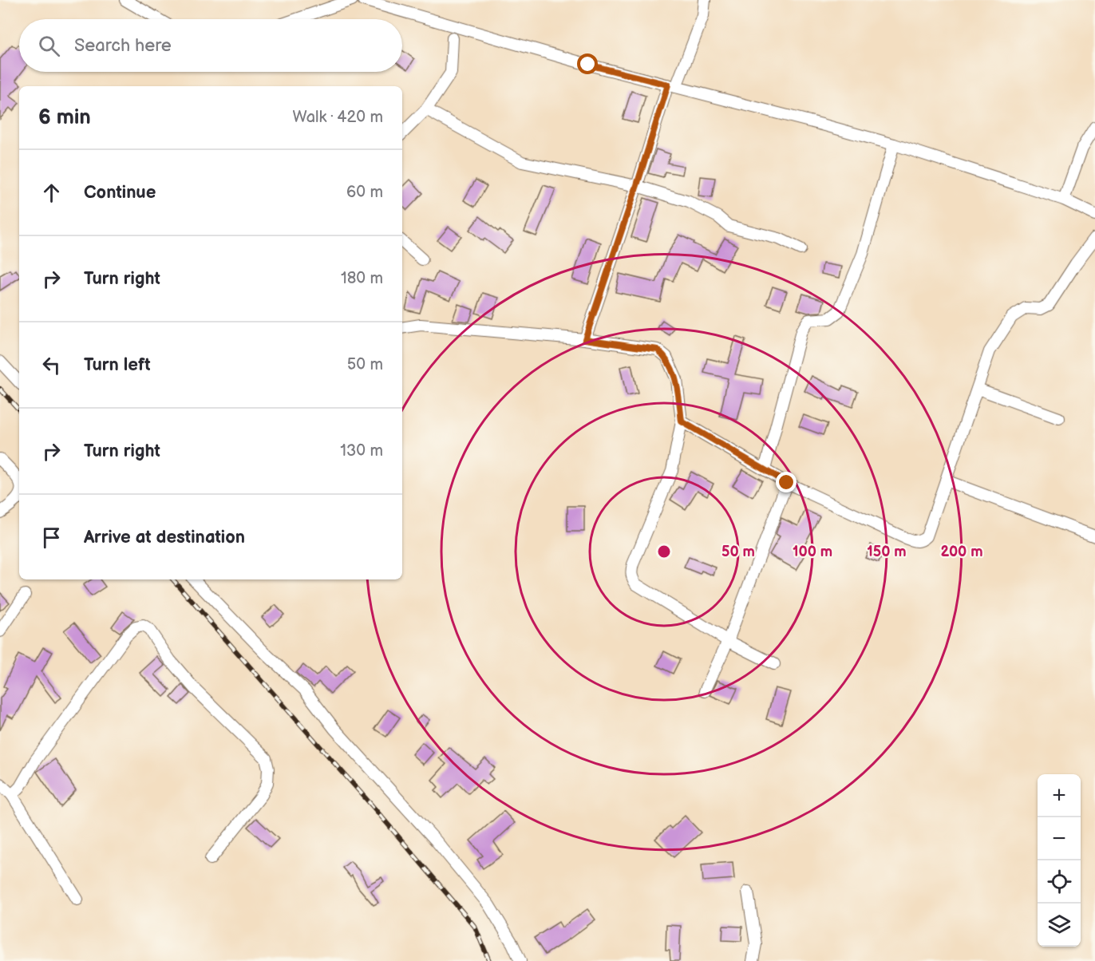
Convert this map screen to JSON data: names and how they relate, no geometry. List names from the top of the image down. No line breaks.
{"page":{"search":"Search here","heading":["6 min","Walk · 420 m"],"list":[["Continue","60 m"],["Turn right","180 m"],["Turn left","50 m"],["Turn right","130 m"],"Arrive at destination"],"map_buttons":["+","−"]},"rings":["50 m","100 m","150 m","200 m"]}
